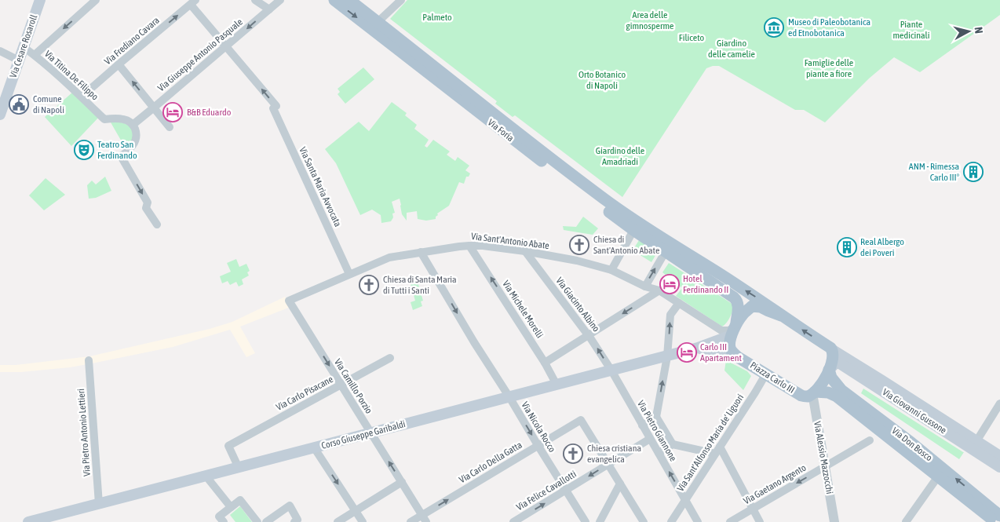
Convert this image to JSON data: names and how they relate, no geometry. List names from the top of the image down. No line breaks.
{"streets":{"main road":["Via Cesare Rosaroll","Via Foria","Piazza Carlo III","Via Giovanni Gussone","Corso Giuseppe Garibaldi","Via Don Bosco"],"street":["Via Frediano Cavara","Via Giuseppe Antonio Pasquale","Via Titina De Filippo","Via Santa Maria Avvocata","Via Sant'Antonio Abate","Via Giacinto Albino","Via Michele Morelli","Via Camillo Porzio","Via Carlo Pisacane","Via Nicola Rocco","Via Pietro Giannone","Via Pietro Antonio Lettieri","Via Sant'Alfonso Maria de' Liguori","Via Alessio Mazzocchi","Via Carlo Della Gatta","Via Gaetano Argento","Via Felice Cavallotti"]},"crossings":[["Via Frediano Cavara","Via Titina De Filippo"],["Via Frediano Cavara","Via Santa Maria Avvocata"],["Via Cesare Rosaroll","Via Titina De Filippo"],["Via Giuseppe Antonio Pasquale","Via Titina De Filippo"],["Via Giuseppe Antonio Pasquale","Via Santa Maria Avvocata"],["Via Santa Maria Avvocata","Via Sant'Antonio Abate"],["Via Sant'Antonio Abate","Via Giacinto Albino"],["Via Sant'Antonio Abate","Via Michele Morelli"],["Via Sant'Antonio Abate","Via Camillo Porzio"],["Via Sant'Antonio Abate","Via Nicola Rocco"],["Via Sant'Antonio Abate","Corso Giuseppe Garibaldi"],["Via Giacinto Albino","Via Pietro Giannone"],["Via Giacinto Albino","Corso Giuseppe Garibaldi"],["Via Michele Morelli","Corso Giuseppe Garibaldi"],["Piazza Carlo III","Corso Giuseppe Garibaldi"],["Piazza Carlo III","Via Sant'Alfonso Maria de' Liguori"],["Piazza Carlo III","Via Don Bosco"],["Piazza Carlo III","Via Alessio Mazzocchi"],["Via Camillo Porzio","Via Carlo Pisacane"],["Via Camillo Porzio","Corso Giuseppe Garibaldi"],["Via Camillo Porzio","Via Carlo Della Gatta"],["Via Carlo Pisacane","Corso Giuseppe Garibaldi"],["Via Giovanni Gussone","Via Don Bosco"],["Via Nicola Rocco","Corso Giuseppe Garibaldi"],["Via Nicola Rocco","Via Carlo Della Gatta"],["Via Nicola Rocco","Via Felice Cavallotti"],["Via Pietro Giannone","Corso Giuseppe Garibaldi"],["Via Pietro Giannone","Via Sant'Alfonso Maria de' Liguori"],["Via Pietro Giannone","Via Felice Cavallotti"],["Via Pietro Antonio Lettieri","Corso Giuseppe Garibaldi"],["Corso Giuseppe Garibaldi","Via Sant'Alfonso Maria de' Liguori"],["Via Don Bosco","Via Alessio Mazzocchi"],["Via Alessio Mazzocchi","Via Gaetano Argento"],["Via Carlo Della Gatta","Via Felice Cavallotti"]],"one_way":["Via Frediano Cavara","Via Santa Maria Avvocata","Via Michele Morelli","Via Nicola Rocco","Via Carlo Della Gatta","Via Gaetano Argento"],"parks":["Area delle gimnosperme","Palmeto","Piante medicinali","Filiceto","Giardino delle camelie","Famiglie delle piante a fiore","Orto Botanico di Napoli","Giardino delle Amadriadi"],"places":{"museum":["Museo di Paleobotanica ed Etnobotanica"],"public building":["Comune di Napoli"],"hotel":["B&B Eduardo","Hotel Ferdinando II","Carlo III Apartament"],"theatre":["Teatro San Ferdinando"],"building":["ANM - Rimessa Carlo III°","Real Albergo dei Poveri"],"church":["Chiesa di Sant'Antonio Abate","Chiesa di Santa Maria di Tutti i Santi","Chiesa cristiana evangelica"]},"north":"right"}
